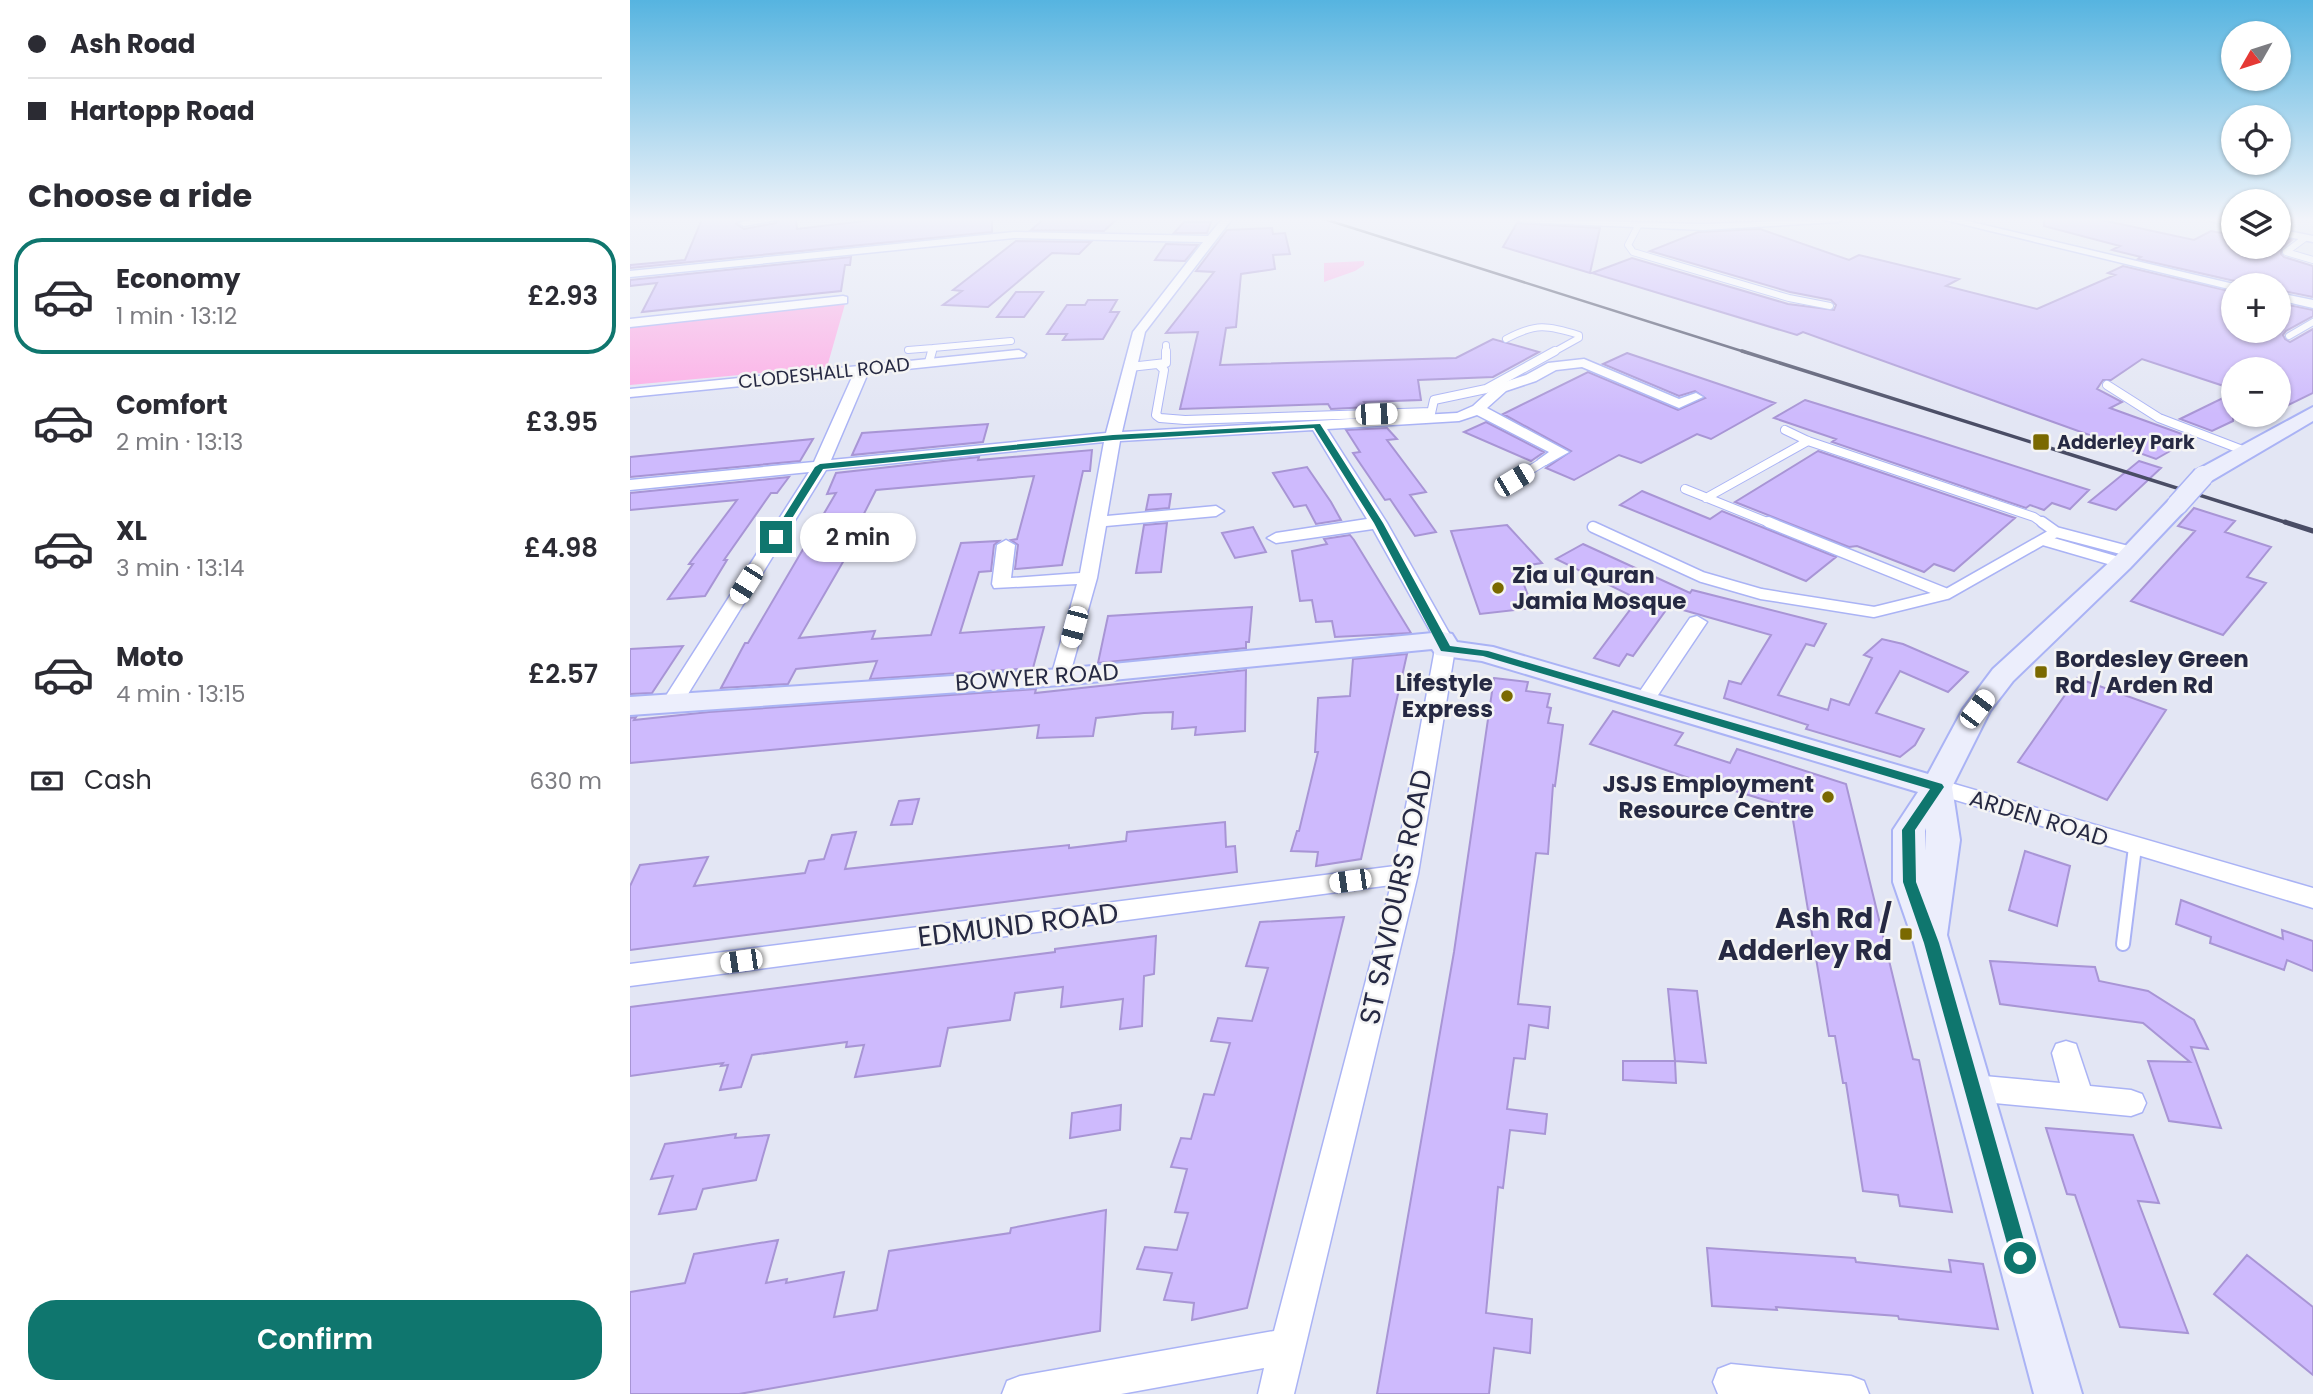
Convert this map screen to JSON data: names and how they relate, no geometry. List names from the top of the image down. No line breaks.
{"streets":{"main road":["BOWYER ROAD","ARDEN ROAD"],"street":["CLODESHALL ROAD","ST SAVIOURS ROAD","EDMUND ROAD"]},"crossings":[["BOWYER ROAD","ARDEN ROAD"],["BOWYER ROAD","ST SAVIOURS ROAD"],["ARDEN ROAD","ST SAVIOURS ROAD"],["ST SAVIOURS ROAD","EDMUND ROAD"]],"places":{"transit":["Adderley Park","Bordesley Green Rd / Arden Rd","Ash Rd / Adderley Rd"],"other":["Zia ul Quran Jamia Mosque","Lifestyle Express","JSJS Employment Resource Centre"]},"north":"bottom left","page":{"banner":["Ash Road","Hartopp Road"],"map_buttons":["+","−"],"heading":"Choose a ride","list":[{"name":"Economy","note":"1 min · 13:12","value":"£2.93"},{"name":"Comfort","note":"2 min · 13:13","value":"£3.95"},{"name":"XL","note":"3 min · 13:14","value":"£4.98"},{"name":"Moto","note":"4 min · 13:15","value":"£2.57"}],"bubble":"2 min","pay":["Cash","630 m"],"buttons":"Confirm"}}
